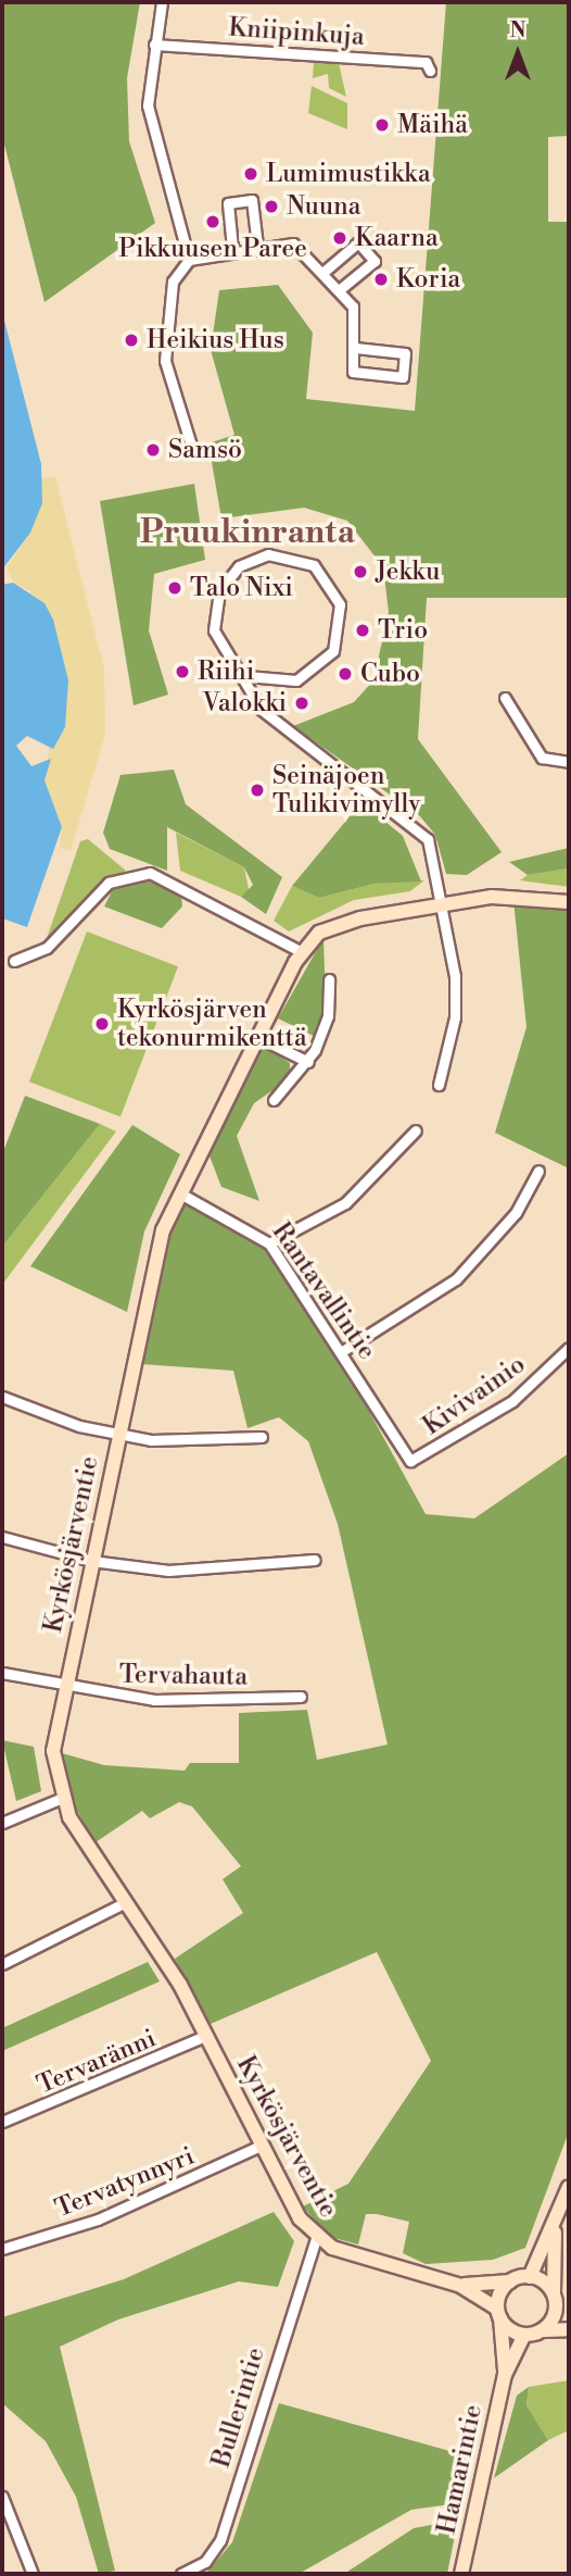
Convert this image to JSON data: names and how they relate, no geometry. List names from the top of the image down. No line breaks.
{"streets":{"street":["Kniipinkuja","Rantavallintie","Kivivainio","Kyrkösjärventie","Tervahauta","Tervaränni","Tervatynnyri","Bullerintie","Hamarintie"]},"crossings":[["Rantavallintie","Kivivainio"],["Rantavallintie","Kyrkösjärventie"],["Kyrkösjärventie","Tervahauta"],["Kyrkösjärventie","Tervaränni"],["Kyrkösjärventie","Tervatynnyri"],["Kyrkösjärventie","Bullerintie"],["Kyrkösjärventie","Hamarintie"]],"districts":["Pruukinranta"],"places":["Mäihä","Lumimustikka","Nuuna","Pikkuusen Paree","Kaarna","Koria","Heikius Hus","Samsö","Jekku","Talo Nixi","Trio","Riihi","Cubo","Valokki","Seinäjoen Tulikivimylly","Kyrkösjärven tekonurmikenttä"],"north":"top"}
